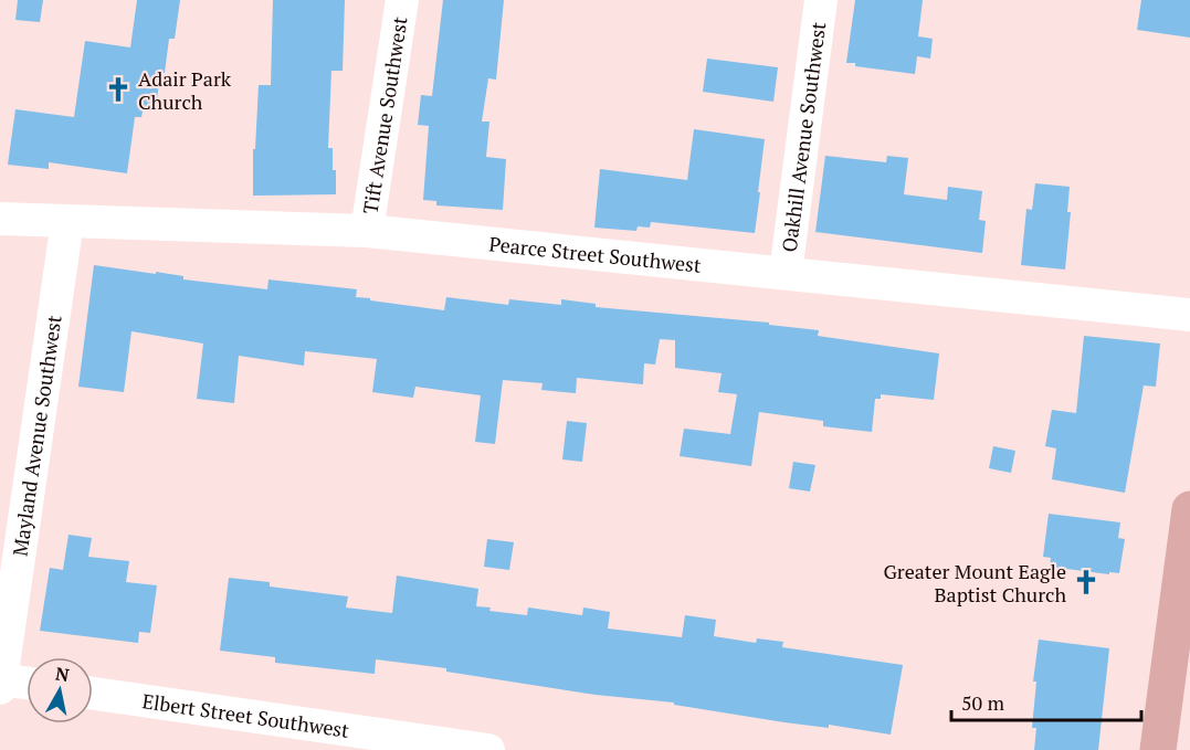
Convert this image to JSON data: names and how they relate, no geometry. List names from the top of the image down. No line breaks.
{"streets":{"street":["Tift Avenue Southwest","Oakhill Avenue Southwest","Pearce Street Southwest","Mayland Avenue Southwest","Elbert Street Southwest"]},"crossings":[["Tift Avenue Southwest","Pearce Street Southwest"],["Oakhill Avenue Southwest","Pearce Street Southwest"],["Pearce Street Southwest","Mayland Avenue Southwest"]],"places":{"church":["Adair Park Church","Greater Mount Eagle Baptist Church"]},"scale_bar":"50 m","north":"top"}
